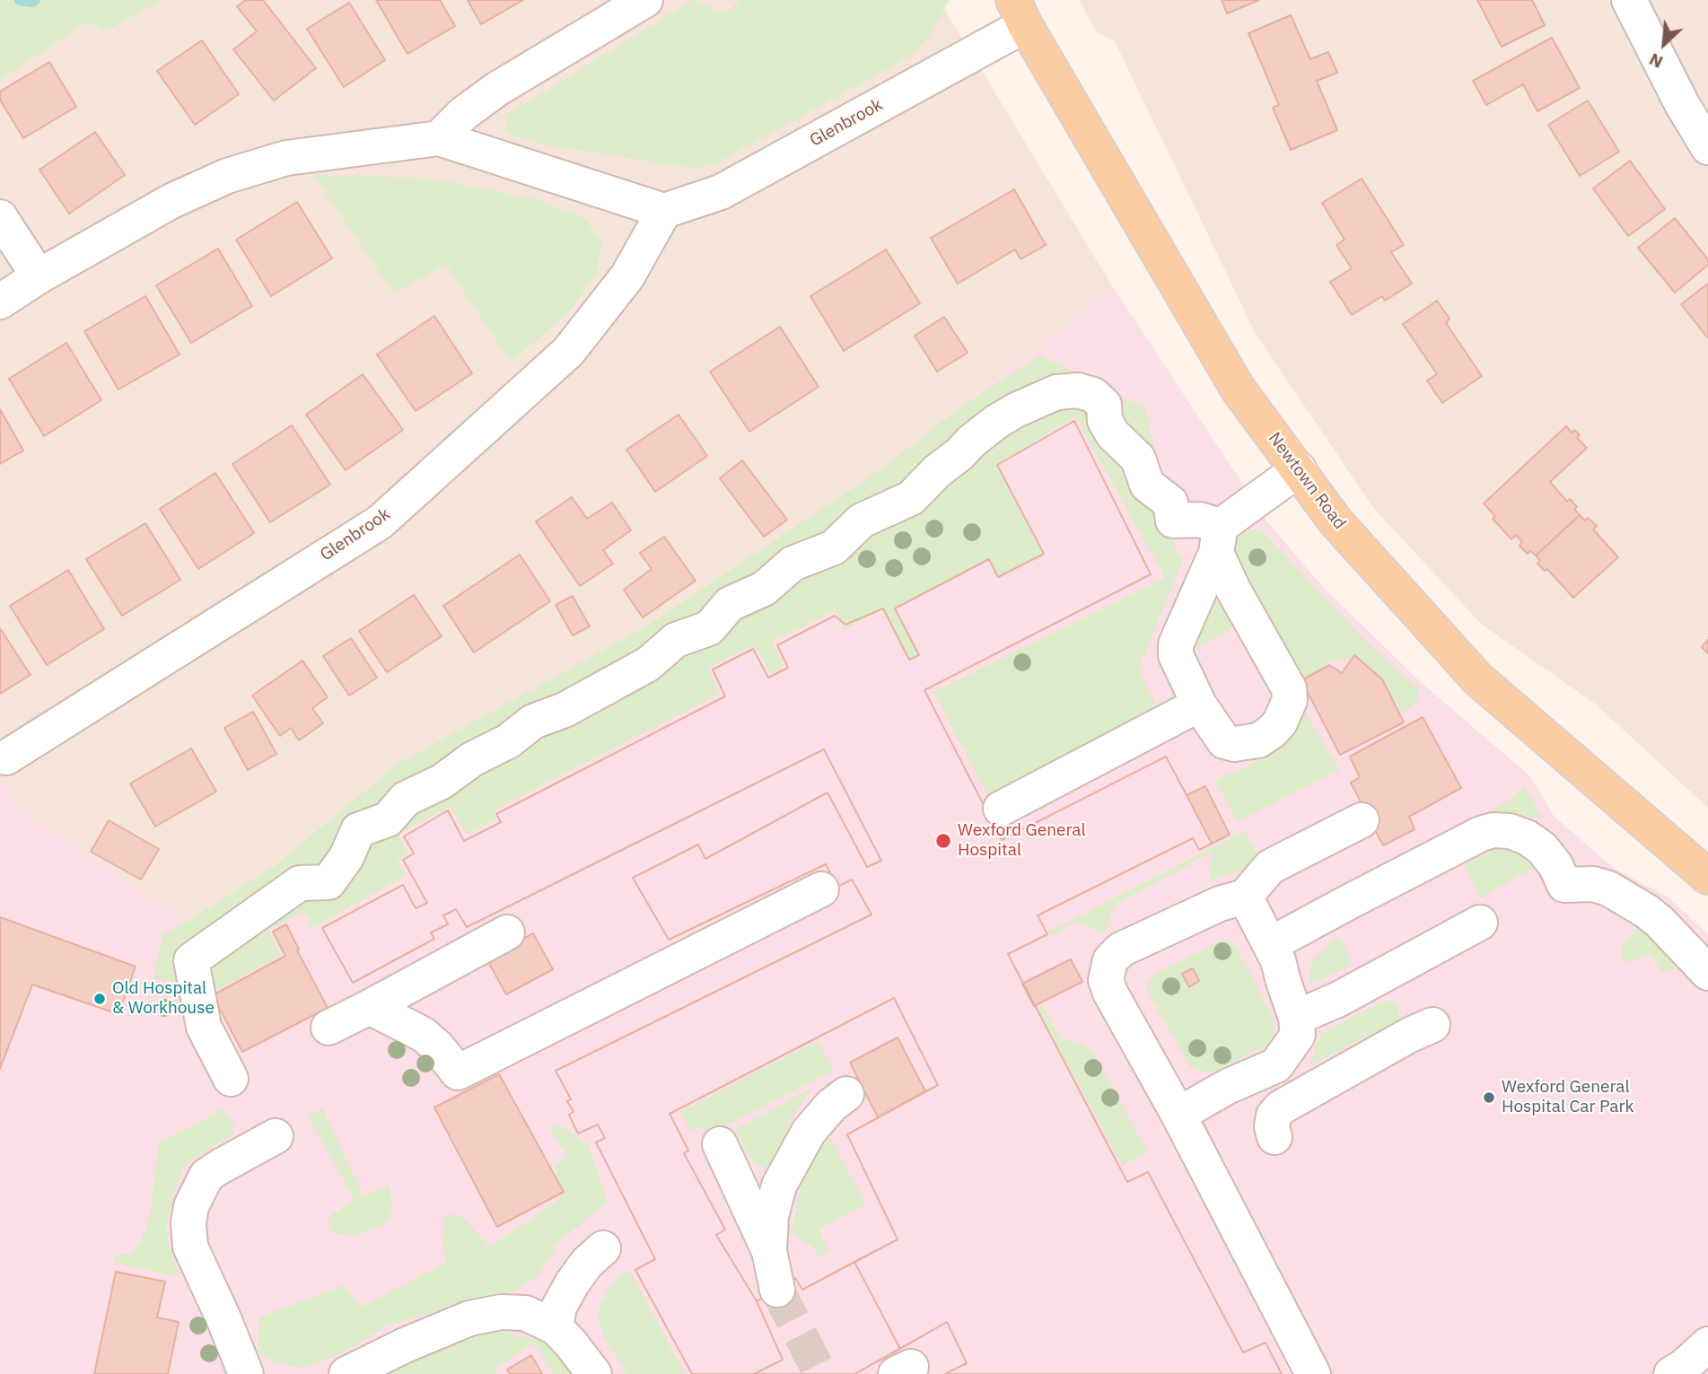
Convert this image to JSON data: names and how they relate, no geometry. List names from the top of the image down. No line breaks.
{"streets":{"main road":["Newtown Road"],"street":["Glenbrook"]},"crossings":[["Glenbrook","Newtown Road"]],"places":["Wexford General Hospital","Old Hospital & Workhouse","Wexford General Hospital Car Park"],"north":"bottom left"}
